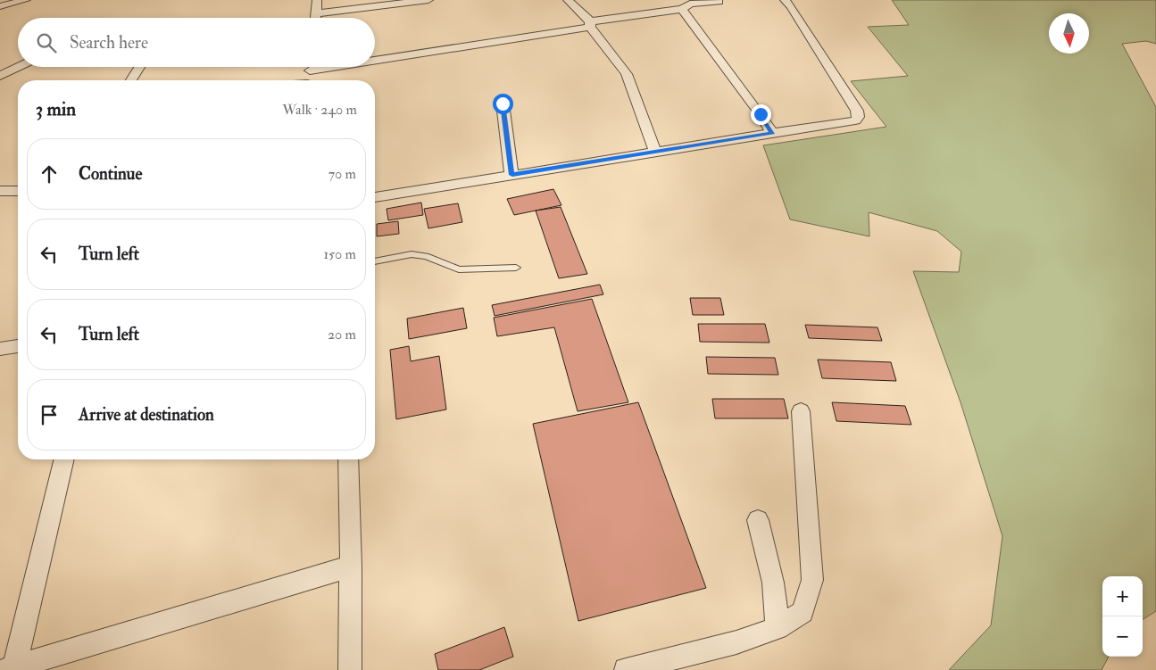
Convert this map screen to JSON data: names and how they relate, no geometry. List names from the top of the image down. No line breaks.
{"north":"bottom","page":{"search":"Search here","heading":["3 min","Walk · 240 m"],"list":[["Continue","70 m"],["Turn left","150 m"],["Turn left","20 m"],"Arrive at destination"],"map_buttons":["+","−"]}}
